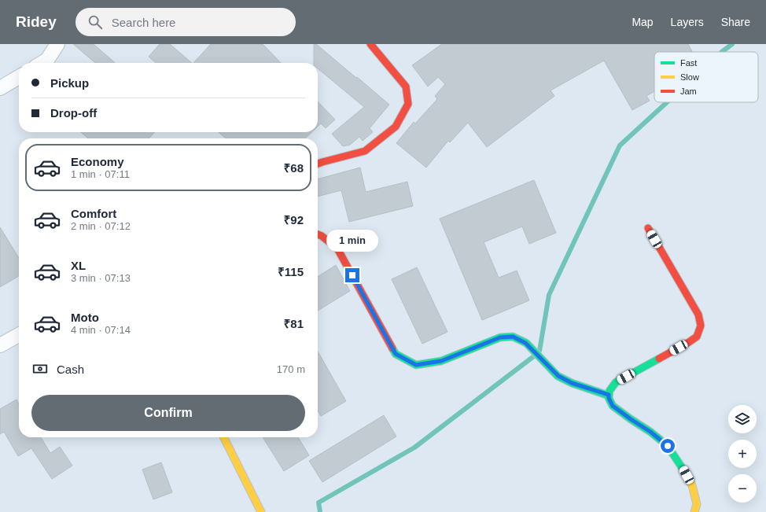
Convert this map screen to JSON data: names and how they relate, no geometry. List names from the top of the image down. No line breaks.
{"legend":["Fast","Slow","Jam"],"page":{"header":"Ridey","search":"Search here","nav":["Map","Layers","Share"],"banner":["Pickup","Drop-off"],"list":[{"name":"Economy","note":"1 min · 07:11","value":"₹68"},{"name":"Comfort","note":"2 min · 07:12","value":"₹92"},{"name":"XL","note":"3 min · 07:13","value":"₹115"},{"name":"Moto","note":"4 min · 07:14","value":"₹81"}],"bubble":"1 min","pay":["Cash","170 m"],"buttons":"Confirm","map_buttons":["+","−"]}}
